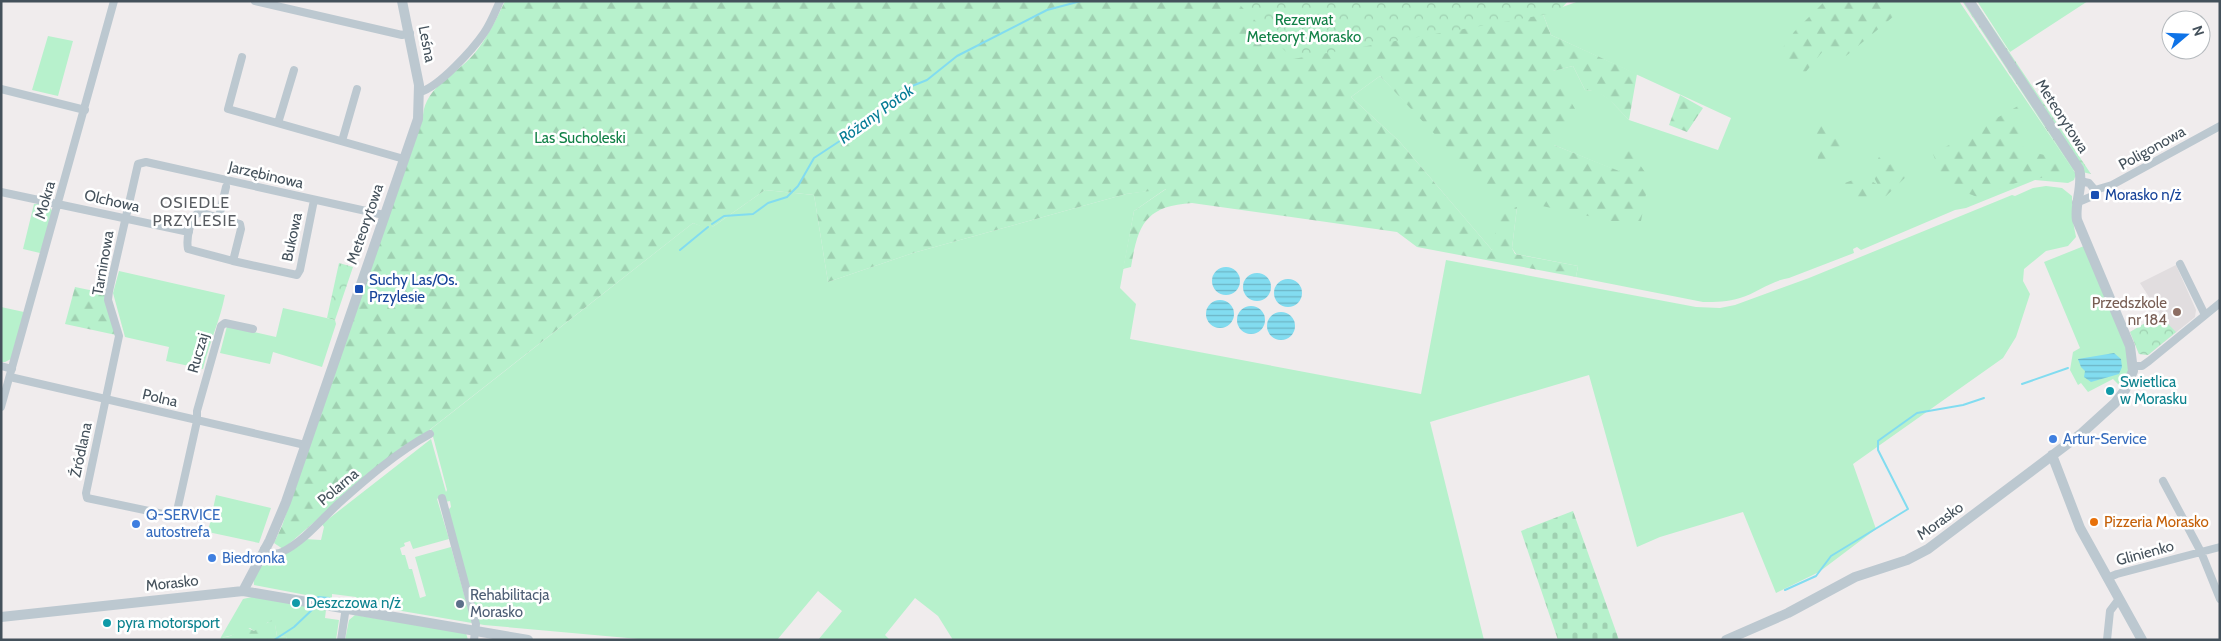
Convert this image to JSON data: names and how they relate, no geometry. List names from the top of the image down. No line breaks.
{"streets":{"street":["Leśna","Meteorytowa","Poligonowa","Jarzębinowa","Mokra","Olchowa","Bukowa","Tarninowa","Ruczaj","Polna","Źródlana","Polarna","Morasko","Glinienko"]},"crossings":[["Leśna","Meteorytowa"],["Meteorytowa","Jarzębinowa"],["Meteorytowa","Polna"],["Meteorytowa","Polarna"],["Meteorytowa","Morasko"],["Jarzębinowa","Bukowa"],["Jarzębinowa","Tarninowa"],["Mokra","Olchowa"],["Mokra","Polna"],["Olchowa","Tarninowa"],["Tarninowa","Polna"],["Tarninowa","Źródlana"],["Ruczaj","Polna"],["Ruczaj","Źródlana"],["Polna","Źródlana"]],"districts":["OSIEDLE PRZYLESIE"],"water":["Różany Potok"],"parks":["Rezerwat Meteoryt Morasko","Las Sucholeski"],"places":{"transit":["Morasko n/ż","Suchy Las/Os. Przylesie"],"other":["Przedszkole nr 184","Swietlica w Morasku","Artur-Service","Pizzeria Morasko","Q-SERVICE autostrefa","Biedronka","Deszczowa n/ż","Rehabilitacja Morasko","pyra motorsport"]},"north":"right"}
